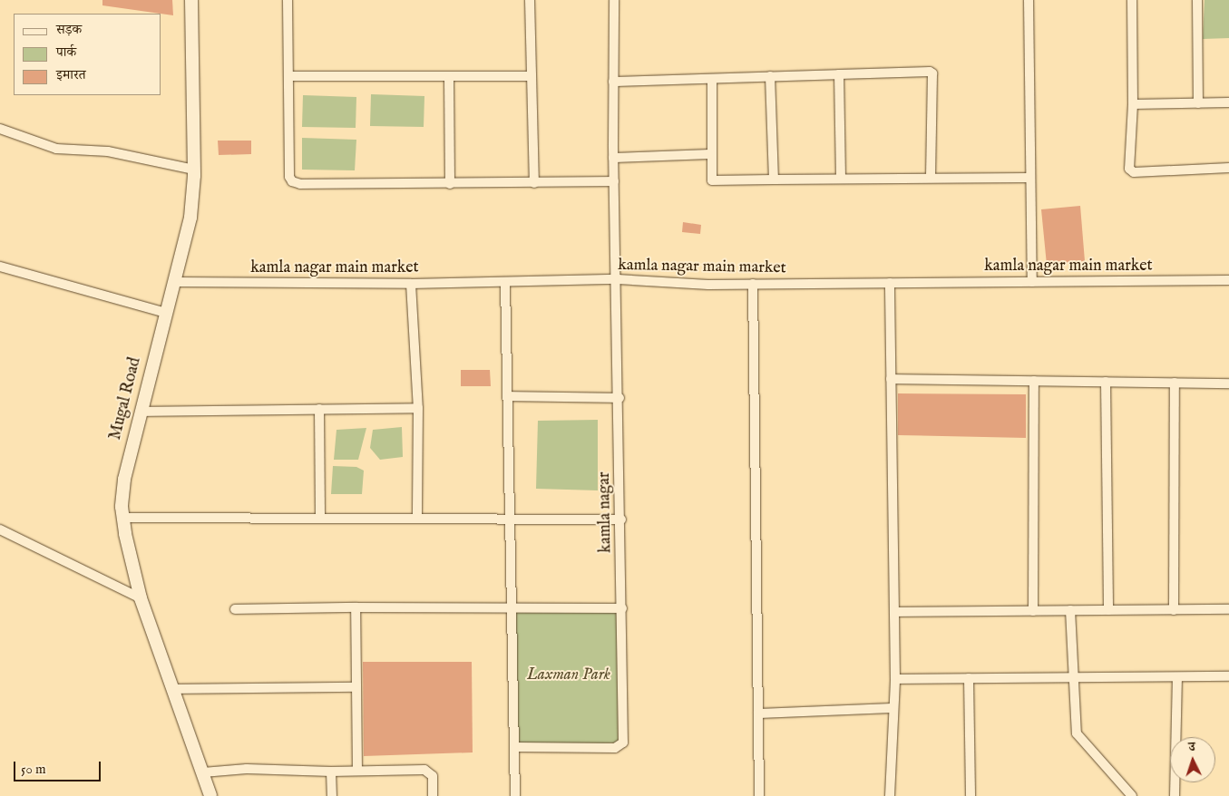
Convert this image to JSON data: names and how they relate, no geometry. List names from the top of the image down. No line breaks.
{"streets":{"street":["kamla nagar main market","Mugal Road","kamla nagar"]},"crossings":[["kamla nagar main market","Mugal Road"],["kamla nagar main market","kamla nagar"]],"parks":["Laxman Park"],"legend":["सड़क","पार्क","इमारत"],"scale_bar":"50 m","north":"top"}
